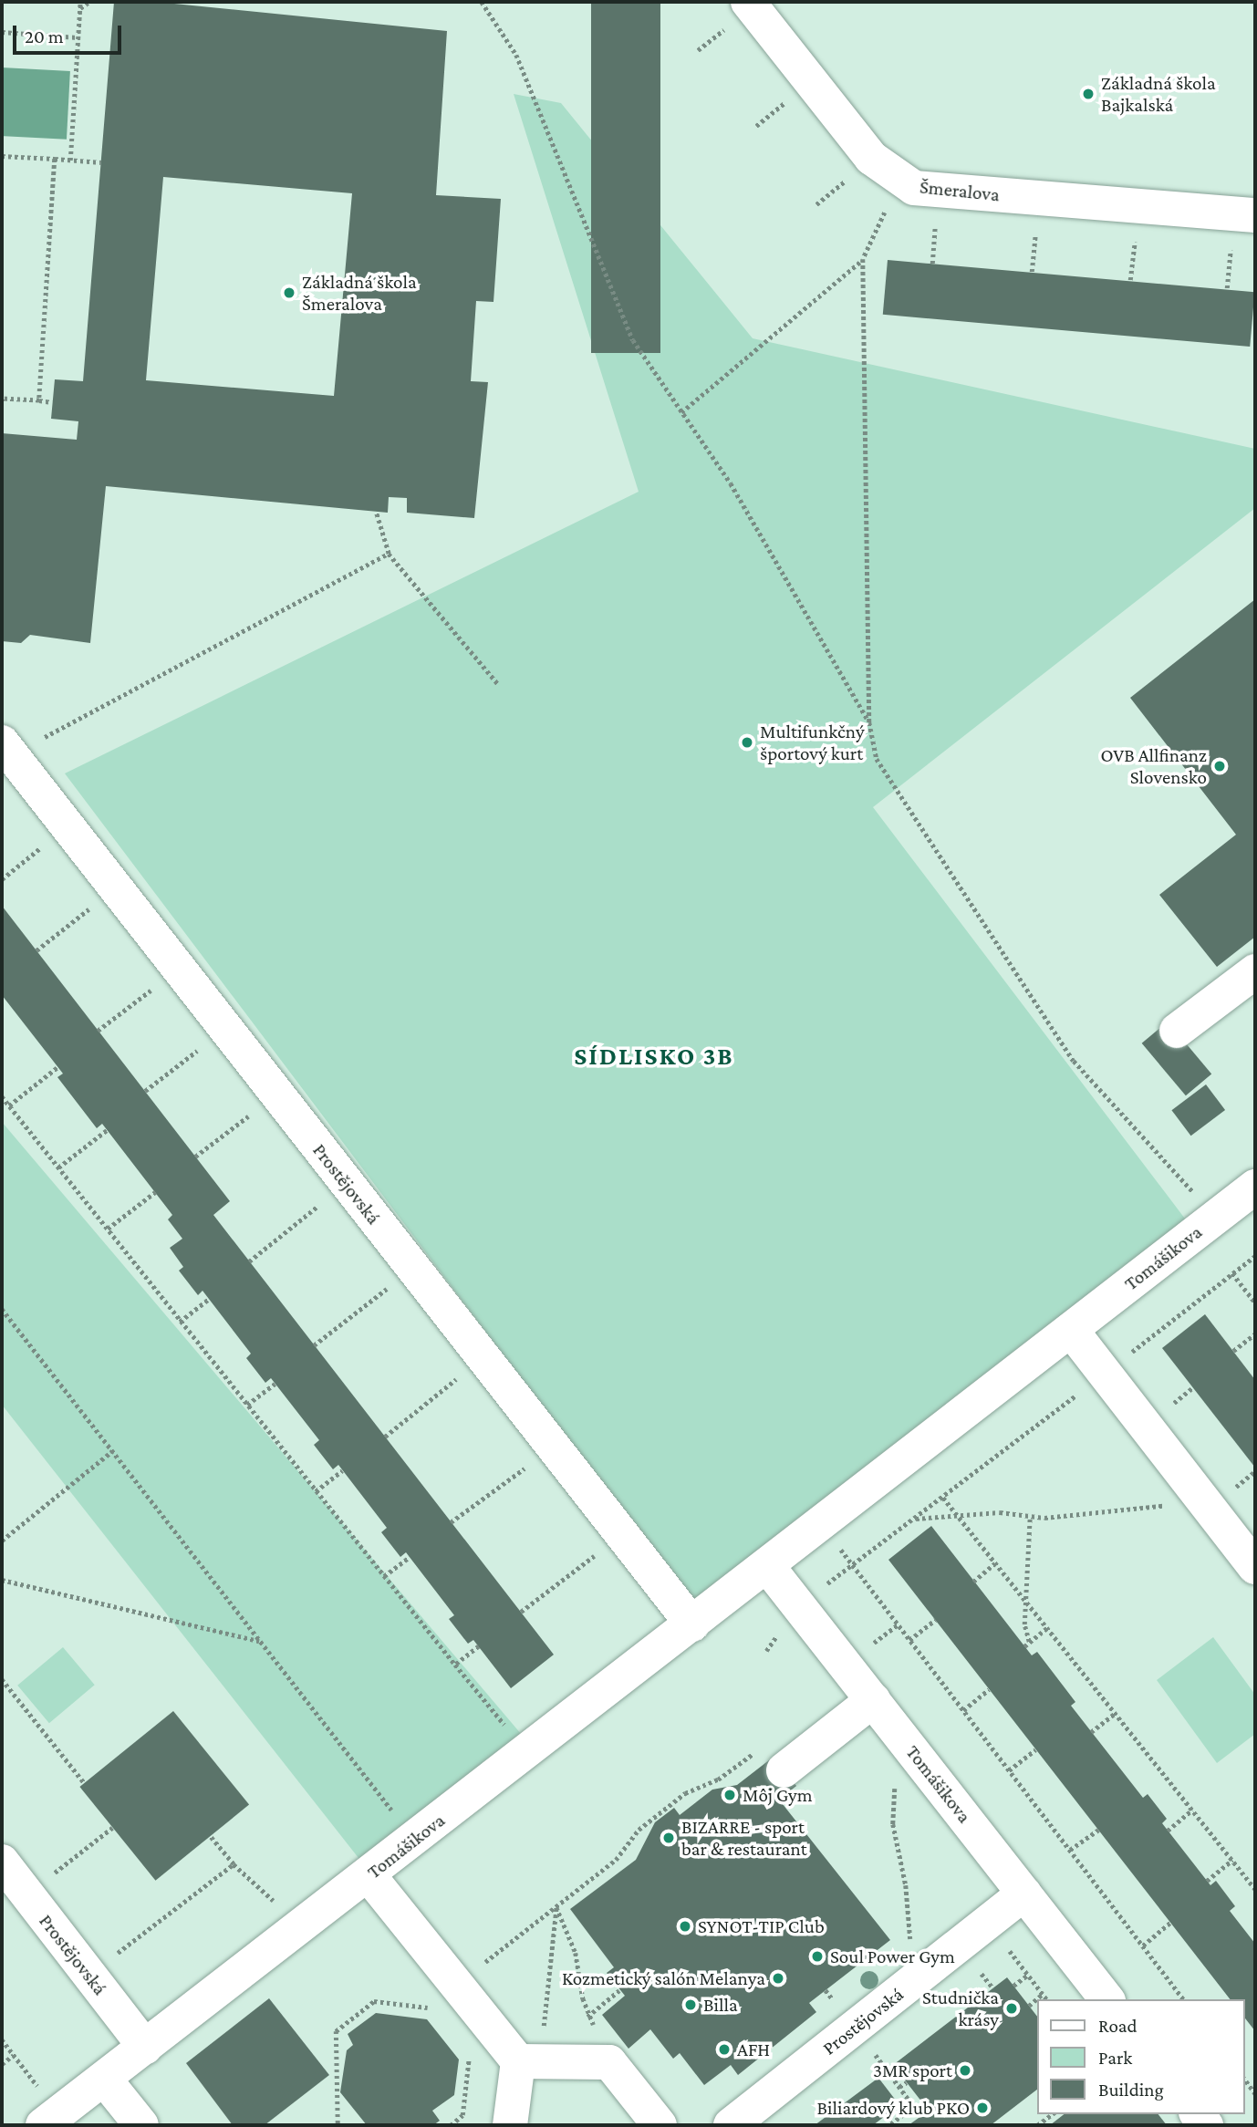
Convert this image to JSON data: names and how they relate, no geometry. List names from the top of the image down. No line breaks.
{"streets":{"street":["Šmeralova","Prostějovská","Tomášikova"]},"crossings":[["Prostějovská","Tomášikova"]],"districts":["SÍDLISKO 3B"],"places":["Základná škola Bajkalská","Základná škola Šmeralova","Multifunkčný športový kurt","OVB Allfinanz Slovensko","Môj Gym","BIZARRE - sport bar & restaurant","SYNOT-TIP Club","Soul Power Gym","Kozmetický salón Melanya","Billa","Studnička krásy","AFH","3MR sport","Biliardový klub PKO"],"legend":["Road","Park","Building"],"scale_bar":"20 m"}
